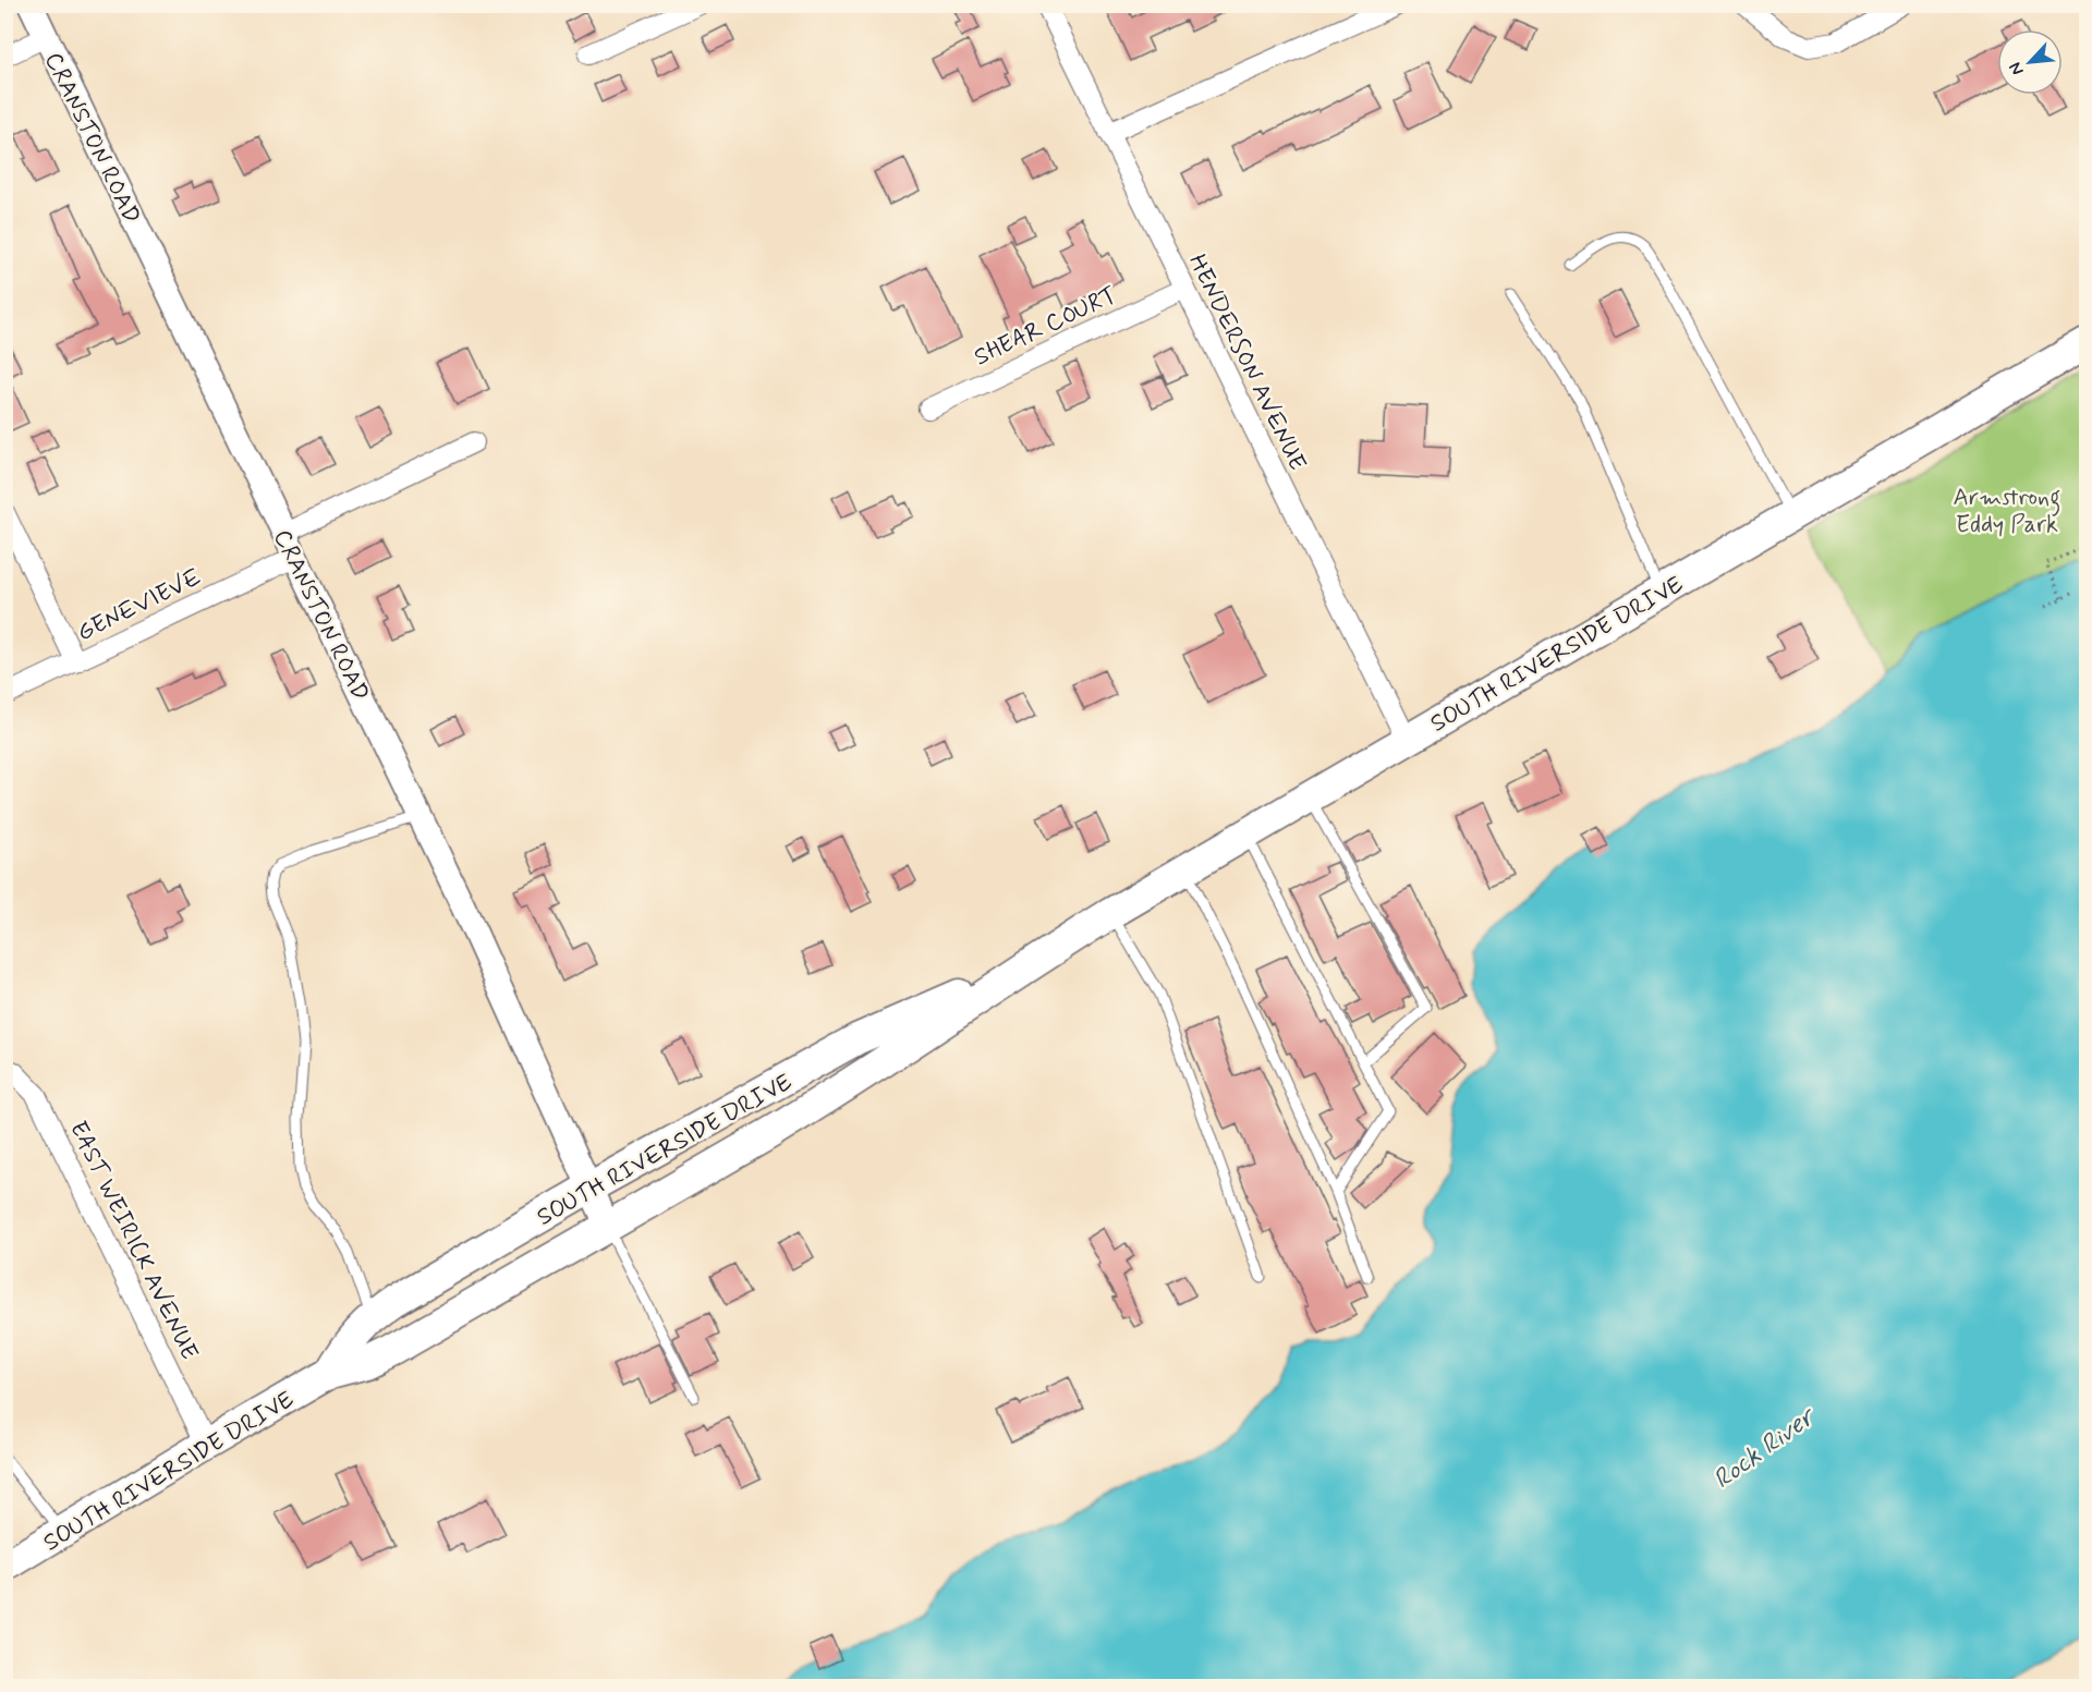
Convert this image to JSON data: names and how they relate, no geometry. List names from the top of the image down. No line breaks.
{"streets":{"main road":["SOUTH RIVERSIDE DRIVE"],"street":["CRANSTON ROAD","SHEAR COURT","HENDERSON AVENUE","GENEVIEVE","EAST WEIRICK AVENUE"]},"crossings":[["CRANSTON ROAD","GENEVIEVE"],["CRANSTON ROAD","SOUTH RIVERSIDE DRIVE"],["SHEAR COURT","HENDERSON AVENUE"],["HENDERSON AVENUE","SOUTH RIVERSIDE DRIVE"],["SOUTH RIVERSIDE DRIVE","EAST WEIRICK AVENUE"]],"water":["Rock River"],"parks":["Armstrong Eddy Park"],"north":"bottom left"}
